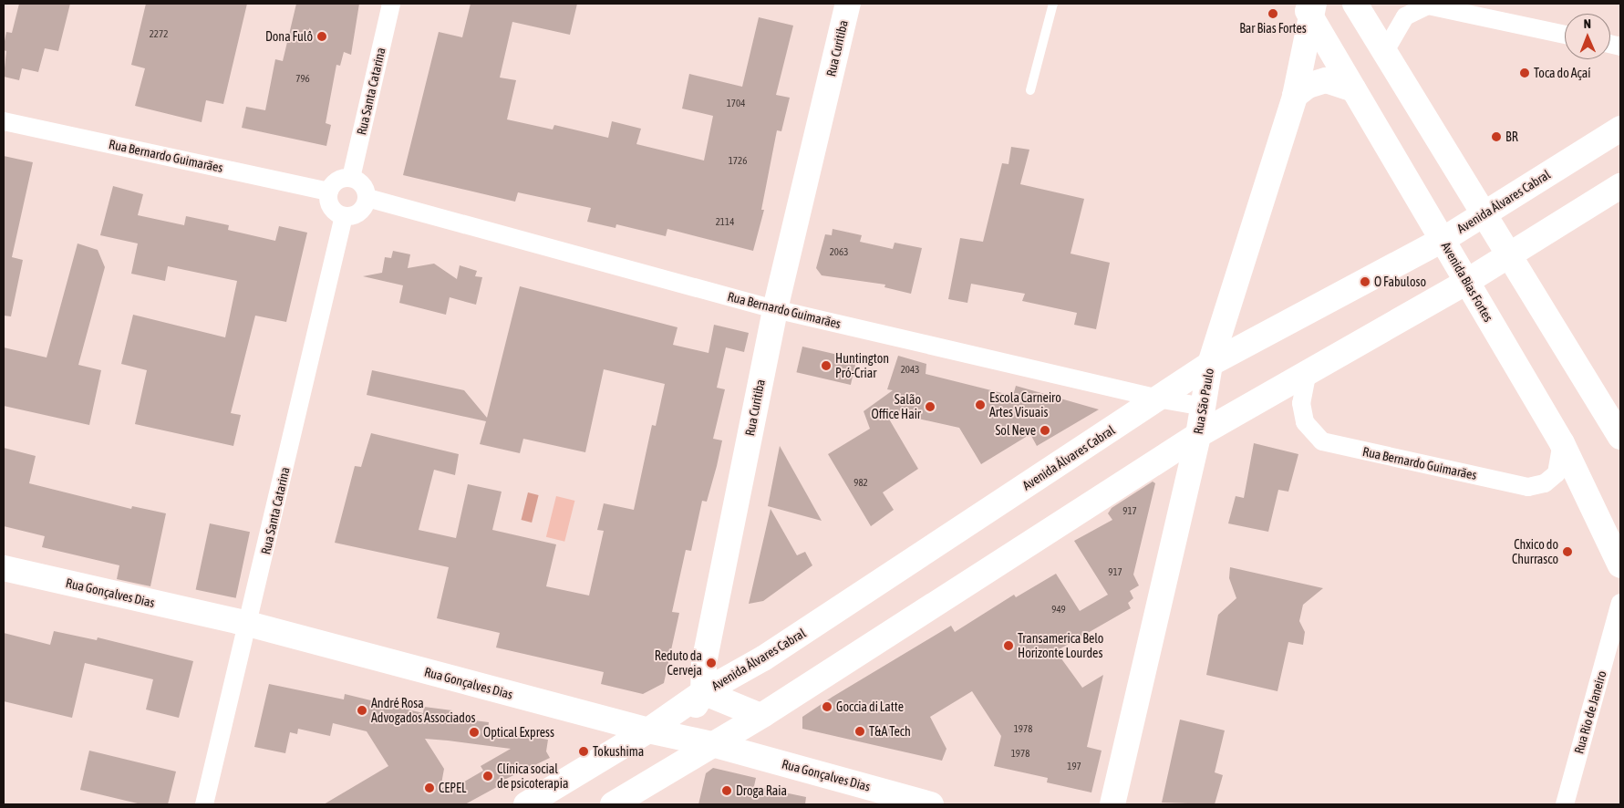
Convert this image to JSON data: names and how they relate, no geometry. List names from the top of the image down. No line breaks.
{"streets":{"street":["Rua Curitiba","Rua Santa Catarina","Rua Bernardo Guimarães","Avenida Álvares Cabral","Avenida Bias Fortes","Rua São Paulo","Rua Gonçalves Dias","Rua Rio de Janeiro"]},"crossings":[["Rua Curitiba","Rua Bernardo Guimarães"],["Rua Curitiba","Avenida Álvares Cabral"],["Rua Curitiba","Rua Gonçalves Dias"],["Rua Santa Catarina","Rua Bernardo Guimarães"],["Rua Santa Catarina","Rua Gonçalves Dias"],["Rua Bernardo Guimarães","Avenida Álvares Cabral"],["Rua Bernardo Guimarães","Avenida Bias Fortes"],["Rua Bernardo Guimarães","Rua São Paulo"],["Avenida Álvares Cabral","Avenida Bias Fortes"],["Avenida Álvares Cabral","Rua São Paulo"],["Avenida Álvares Cabral","Rua Gonçalves Dias"],["Avenida Bias Fortes","Rua São Paulo"]],"places":["Bar Bias Fortes","Dona Fulô","Toca do Açaí","BR","O Fabuloso","Huntington Pró-Criar","Escola Carneiro Artes Visuais","Salão Office Hair","Sol Neve","Chxico do Churrasco","Transamerica Belo Horizonte Lourdes","Reduto da Cerveja","Goccia di Latte","André Rosa Advogados Associados","T&A Tech","Optical Express","Tokushima","Clínica social de psicoterapia","CEPEL","Droga Raia"],"house_numbers":["2272","796","1704","1726","2114","2063","2043","982","917","917","949","1978","1978","197"],"north":"top"}
